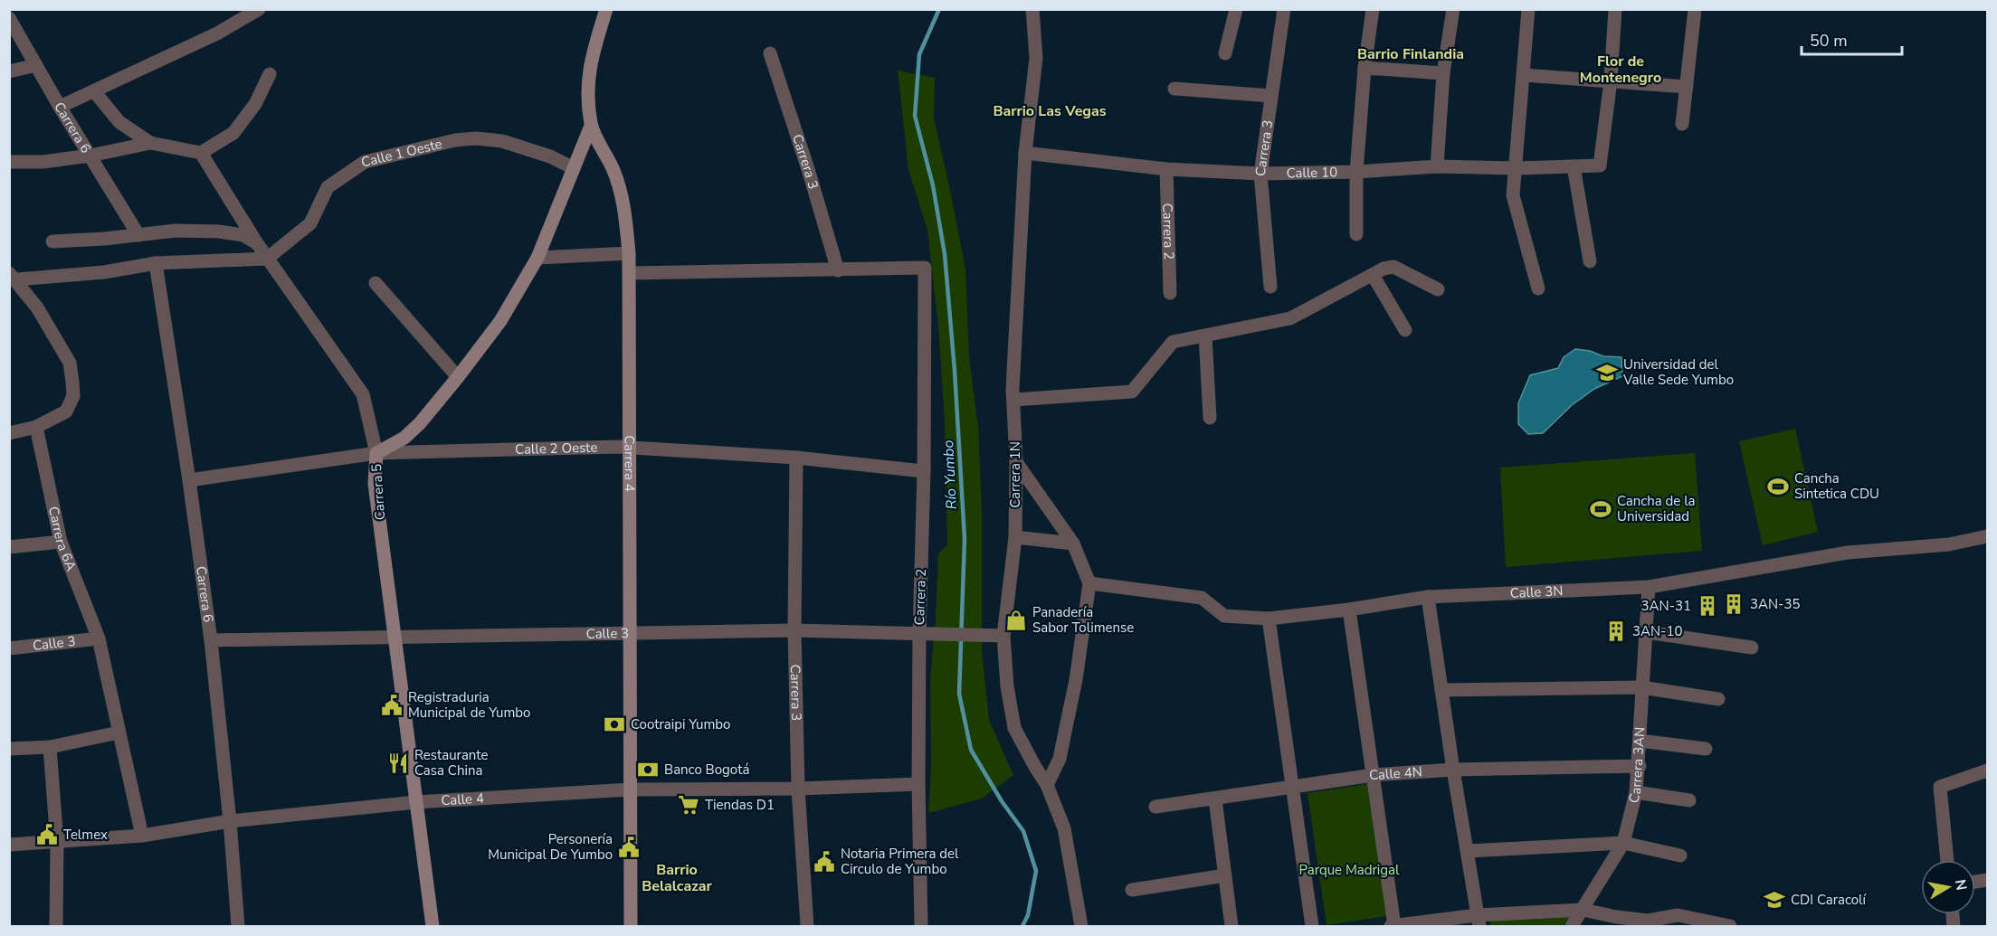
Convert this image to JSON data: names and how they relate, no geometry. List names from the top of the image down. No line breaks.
{"streets":{"main road":["Carrera 4","Carrera 5"],"street":["Carrera 6","Carrera 3","Calle 1 Oeste","Calle 10","Carrera 2","Calle 2 Oeste","Carrera 1N","Carrera 6A","Calle 3N","Calle 3","Carrera 3AN","Calle 4N","Calle 4"]},"crossings":[["Carrera 6","Calle 2 Oeste"],["Carrera 6","Calle 3"],["Carrera 6","Calle 4"],["Carrera 3","Calle 10"],["Carrera 3","Carrera 2"],["Carrera 3","Calle 2 Oeste"],["Carrera 3","Calle 3"],["Carrera 3","Calle 4"],["Calle 1 Oeste","Carrera 5"],["Calle 10","Carrera 2"],["Calle 10","Carrera 1N"],["Carrera 2","Calle 2 Oeste"],["Carrera 2","Calle 3"],["Carrera 2","Calle 4"],["Calle 2 Oeste","Carrera 4"],["Calle 2 Oeste","Carrera 5"],["Carrera 4","Carrera 5"],["Carrera 4","Calle 3"],["Carrera 4","Calle 4"],["Carrera 1N","Calle 3"],["Carrera 5","Calle 3"],["Carrera 5","Calle 4"],["Carrera 6A","Calle 3"],["Carrera 6A","Calle 4"],["Calle 3N","Carrera 3AN"],["Carrera 3AN","Calle 4N"]],"districts":["Barrio Finlandia","Flor de Montenegro","Barrio Las Vegas","Barrio Belalcazar"],"water":["Río Yumbo"],"parks":["Parque Madrigal"],"places":{"school or university":["Universidad del Valle Sede Yumbo","CDI Caracolí"],"sports":["Cancha Sintetica CDU","Cancha de la Universidad"],"building":["3AN-35","3AN-31","3AN-10"],"shop":["Panadería Sabor Tolimense"],"public building":["Registraduria Municipal de Yumbo","Telmex","Personería Municipal De Yumbo","Notaria Primera del Circulo de Yumbo"],"bank":["Cootraipi Yumbo","Banco Bogotá"],"restaurant":["Restaurante Casa China"],"supermarket":["Tiendas D1"]},"scale_bar":"50 m","north":"right"}
